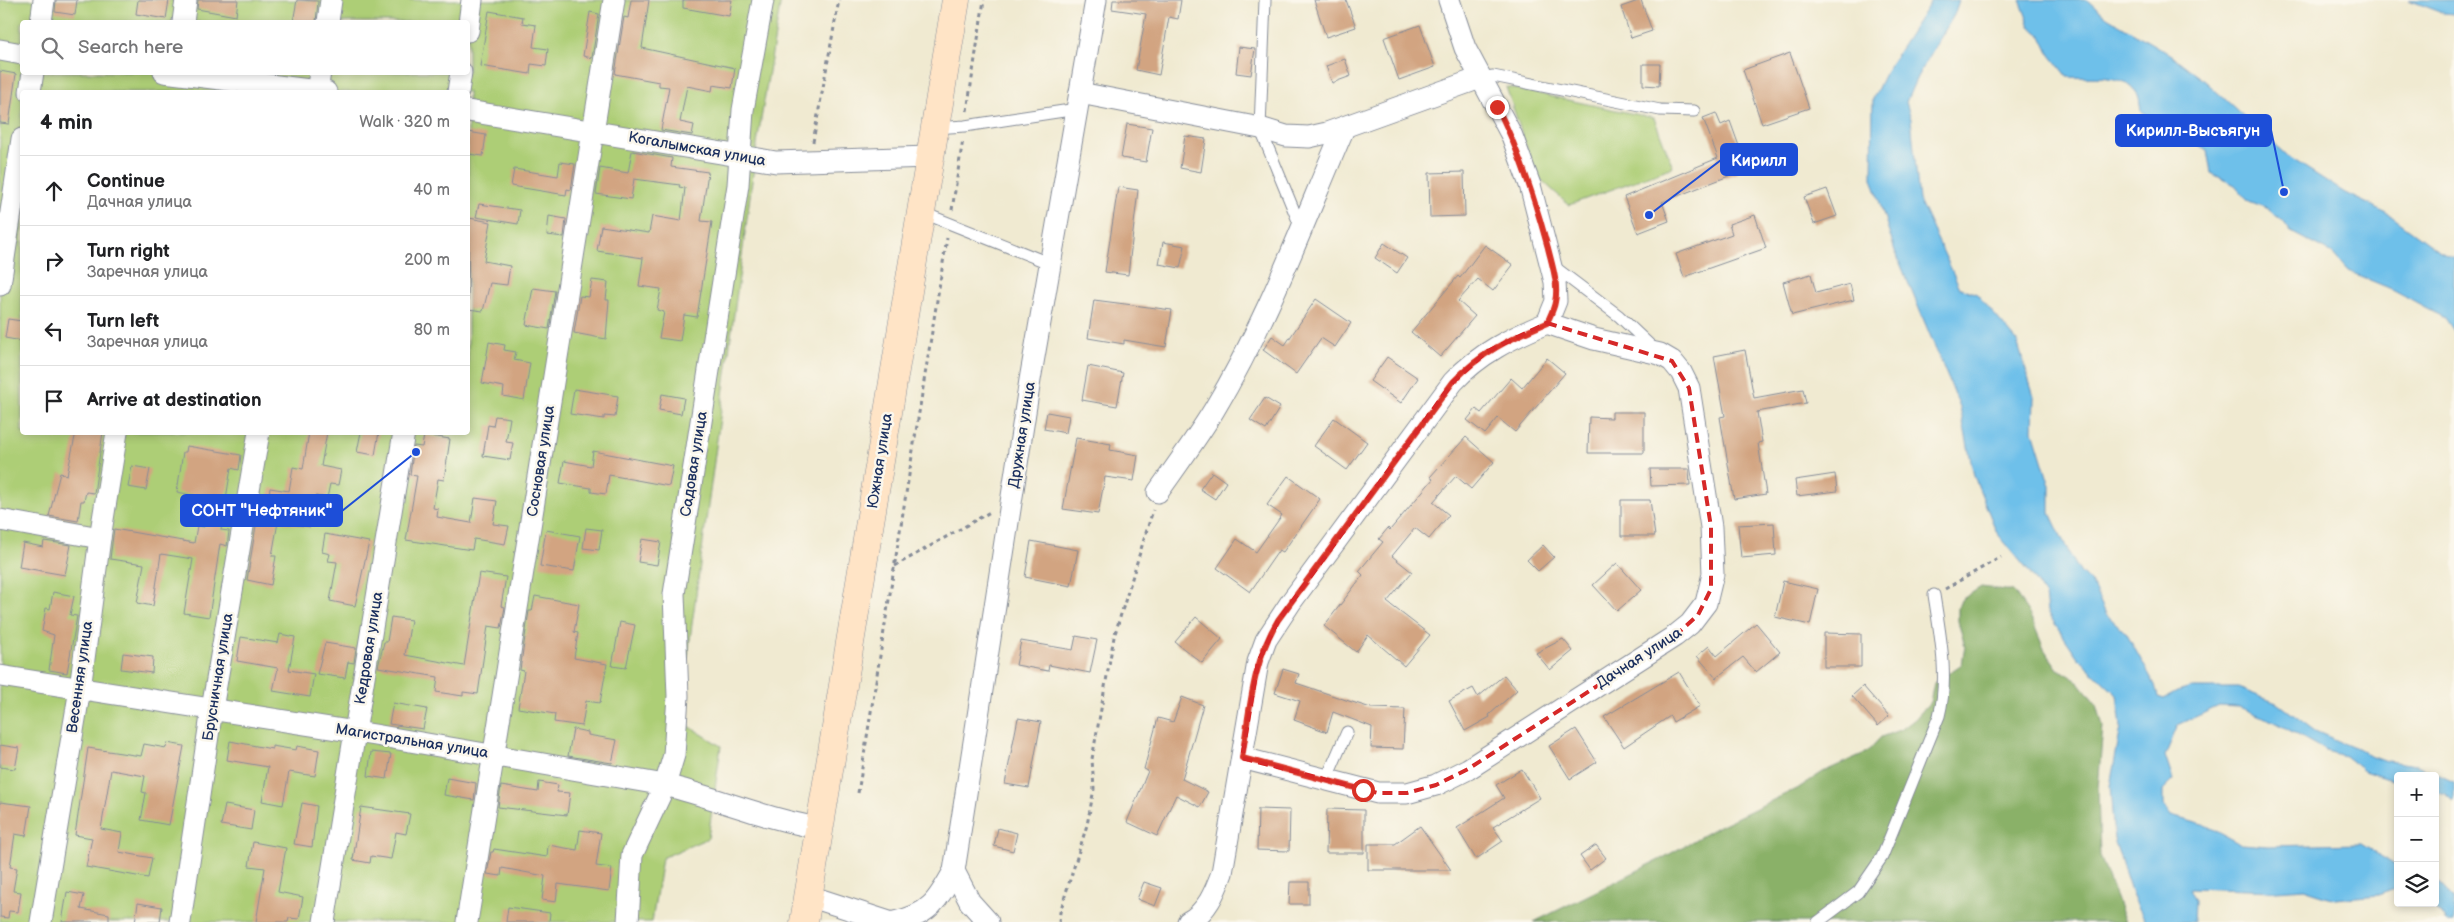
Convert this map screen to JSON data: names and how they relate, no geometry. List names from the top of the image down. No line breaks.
{"streets":{"street":["Когалымская улица","Дружная улица","Сосновая улица","Южная улица","Садовая улица","Кедровая улица","Дачная улица","Весенняя улица","Брусничная улица","Магистральная улица"]},"crossings":[["Когалымская улица","Сосновая улица"],["Когалымская улица","Южная улица"],["Когалымская улица","Садовая улица"],["Сосновая улица","Магистральная улица"],["Южная улица","Магистральная улица"],["Садовая улица","Магистральная улица"],["Кедровая улица","Магистральная улица"],["Весенняя улица","Магистральная улица"],["Брусничная улица","Магистральная улица"]],"places":["Кирилл-Высъягун","Кирилл","СОНТ \"Нефтяник\""],"page":{"search":"Search here","heading":["4 min","Walk · 320 m"],"list":[["Continue","Дачная улица","40 m"],["Turn right","Заречная улица","200 m"],["Turn left","Заречная улица","80 m"],"Arrive at destination"],"map_buttons":["+","−"]}}
